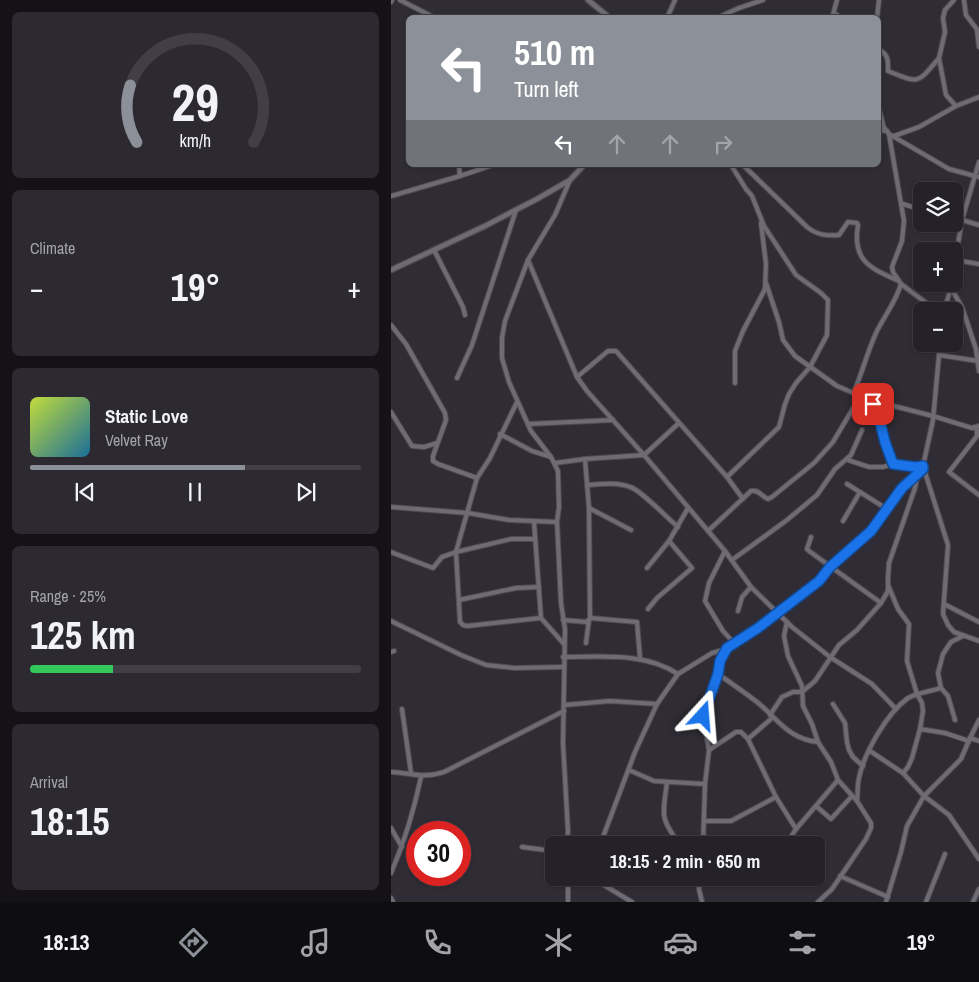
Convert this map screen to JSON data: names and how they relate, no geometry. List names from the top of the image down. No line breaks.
{"page":{"turn":["510 m","Turn left"],"map_buttons":["+","−"],"tile":["Climate",["Range · 25%","125 km"],["Arrival","18:15"]],"heat":["−","19°","+"],"song":["Static Love","Velvet Ray"],"limit":"30","trip":"18:15 · 2 min · 650 m","tabs":["18:13","19°"],"gauge":["29","km/h"]}}
